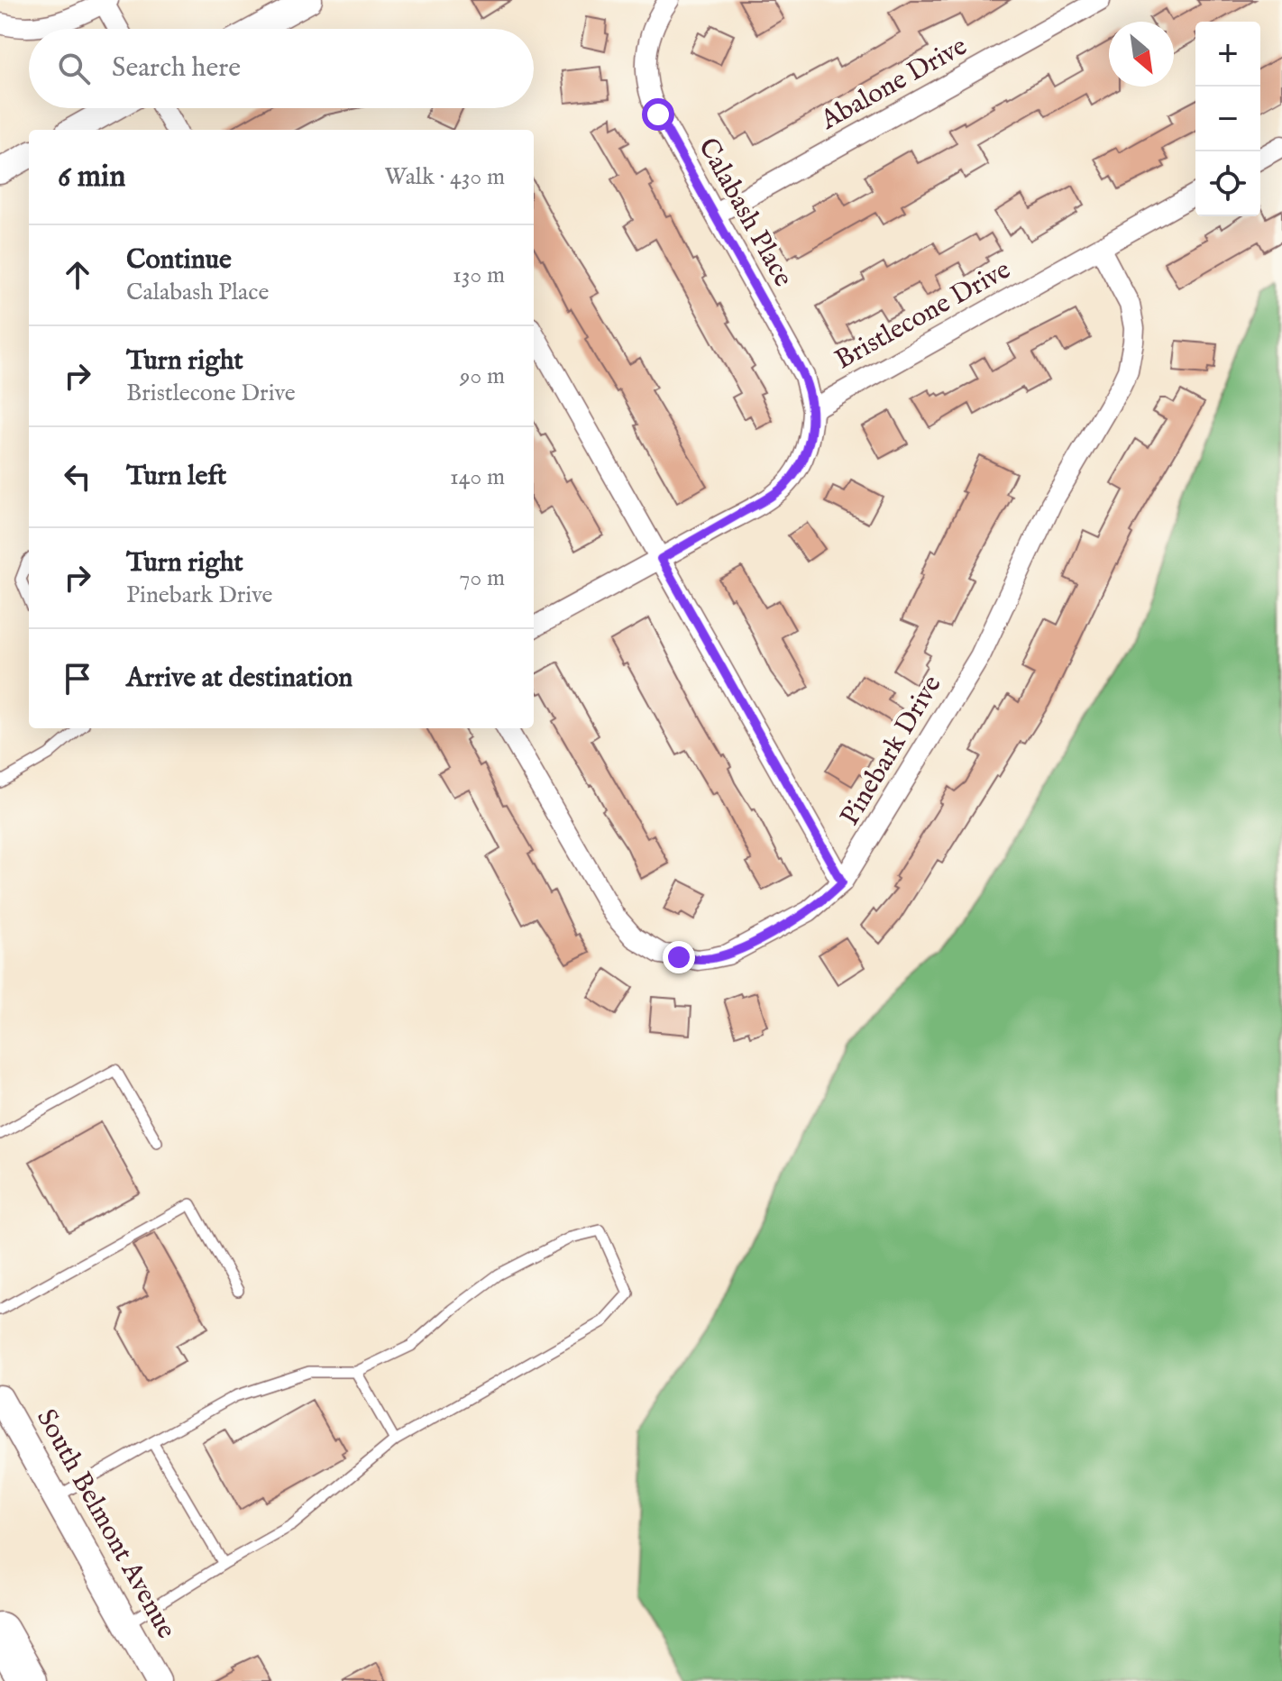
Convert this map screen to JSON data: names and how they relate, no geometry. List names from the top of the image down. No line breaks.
{"streets":{"street":["Abalone Drive","Calabash Place","Bristlecone Drive","Pinebark Drive","South Belmont Avenue"]},"crossings":[["Abalone Drive","Calabash Place"],["Calabash Place","Bristlecone Drive"],["Bristlecone Drive","Pinebark Drive"]],"north":"bottom right","page":{"map_buttons":["+","−"],"search":"Search here","heading":["6 min","Walk · 430 m"],"list":[["Continue","Calabash Place","130 m"],["Turn right","Bristlecone Drive","90 m"],["Turn left","140 m"],["Turn right","Pinebark Drive","70 m"],"Arrive at destination"]}}
